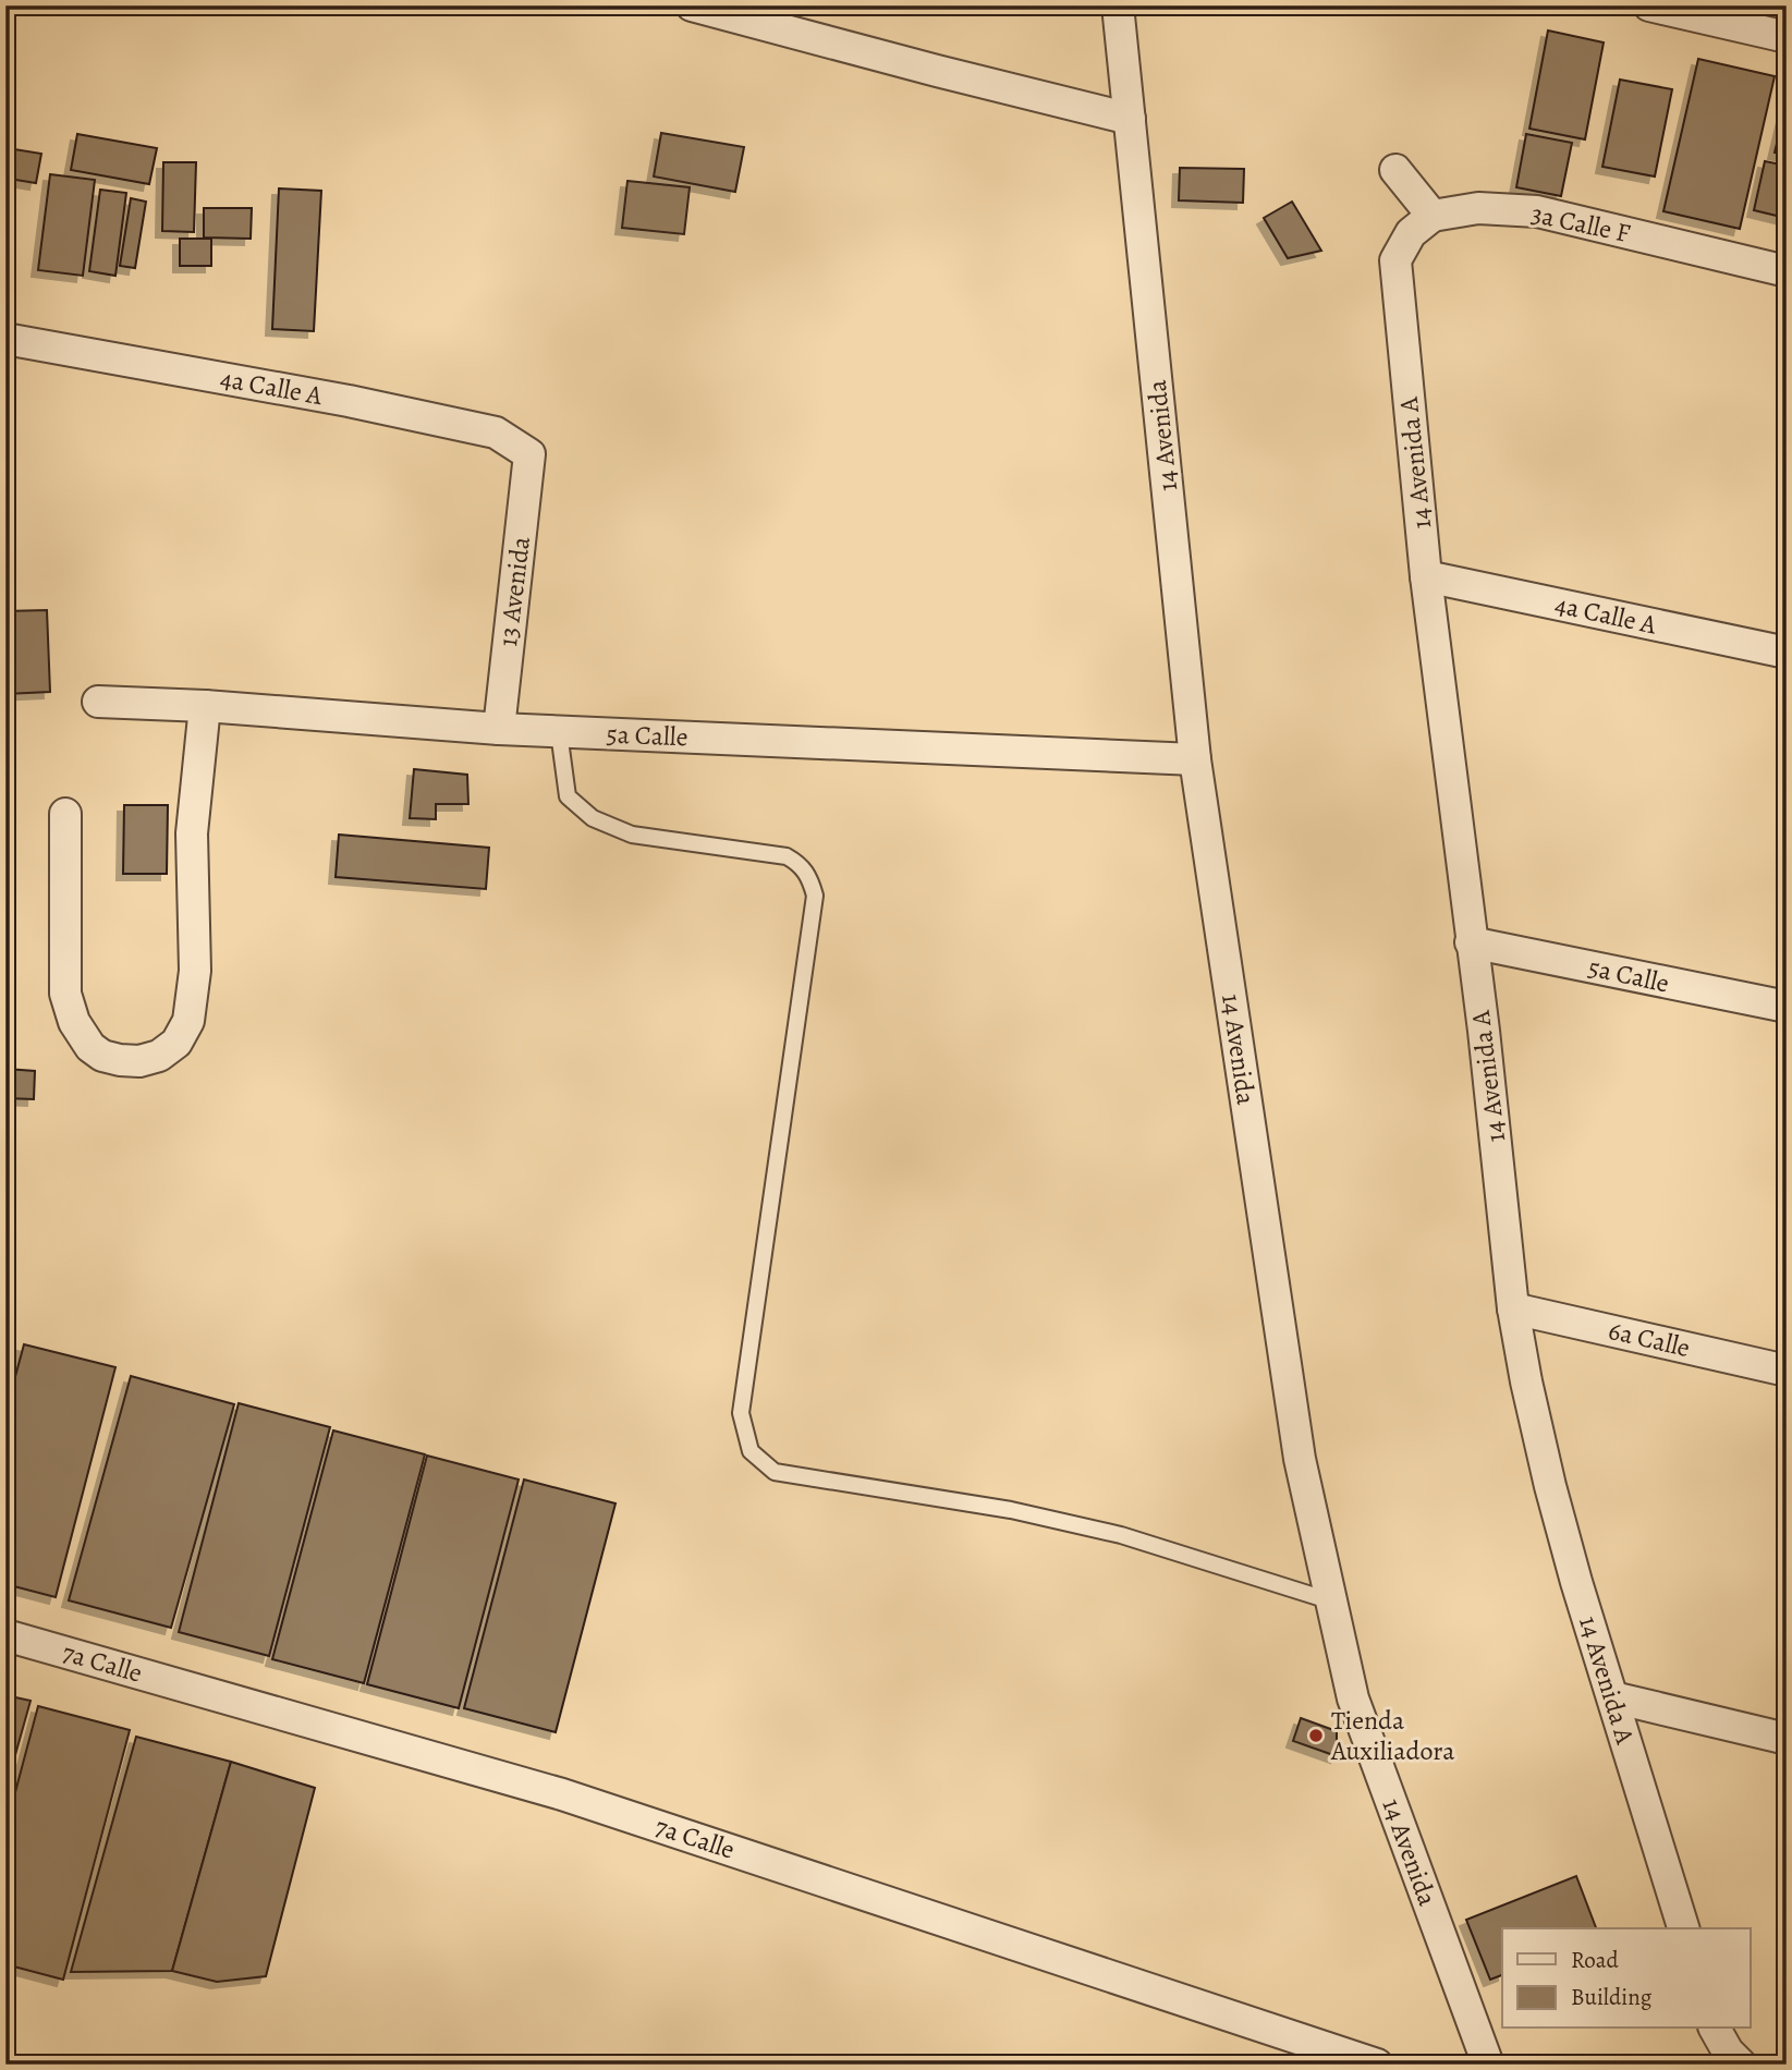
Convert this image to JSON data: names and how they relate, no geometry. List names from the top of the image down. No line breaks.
{"streets":{"street":["3a Calle F","4a Calle A","14 Avenida","14 Avenida A","13 Avenida","5a Calle","6a Calle","7a Calle"]},"crossings":[["3a Calle F","14 Avenida A"],["4a Calle A","14 Avenida A"],["4a Calle A","13 Avenida"],["14 Avenida","5a Calle"],["14 Avenida A","5a Calle"],["14 Avenida A","6a Calle"],["13 Avenida","5a Calle"]],"places":["Tienda Auxiliadora"],"legend":["Road","Building"]}
